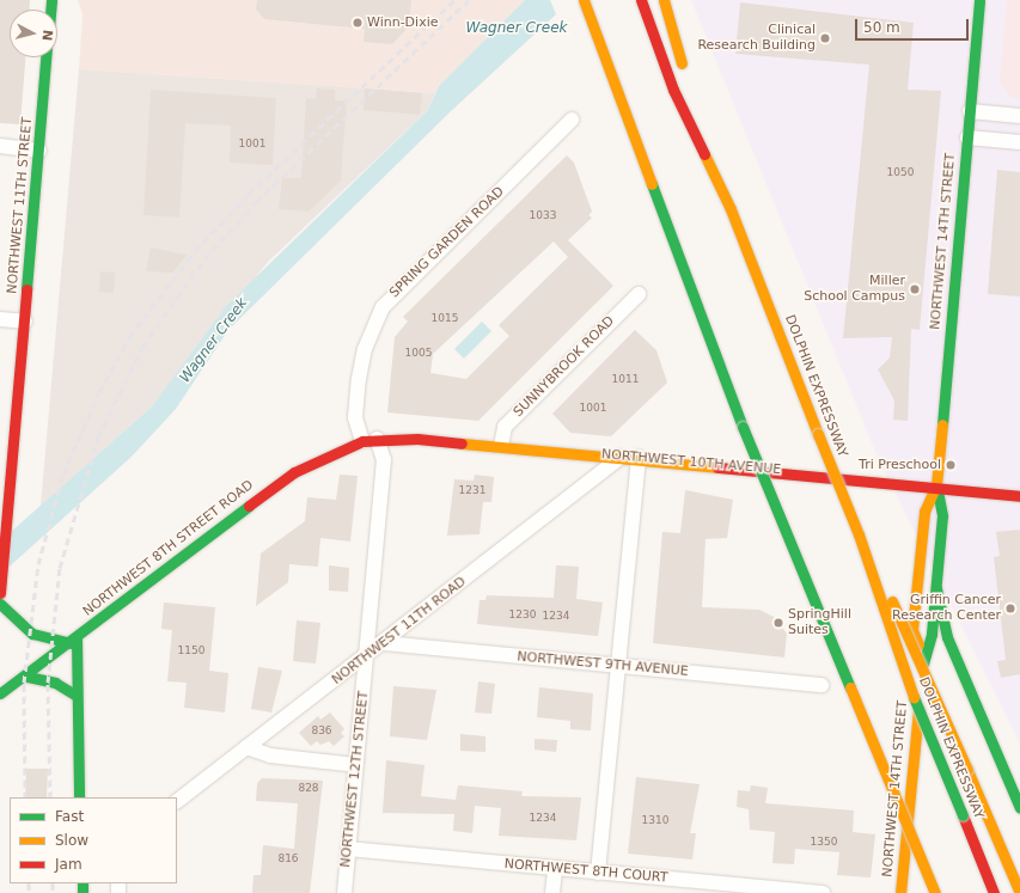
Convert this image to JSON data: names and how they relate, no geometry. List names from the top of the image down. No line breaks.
{"streets":{"main road":["NORTHWEST 11TH STREET","NORTHWEST 14TH STREET","DOLPHIN EXPRESSWAY","NORTHWEST 10TH AVENUE","NORTHWEST 8TH STREET ROAD"],"street":["SPRING GARDEN ROAD","SUNNYBROOK ROAD","NORTHWEST 11TH ROAD","NORTHWEST 9TH AVENUE","NORTHWEST 12TH STREET","NORTHWEST 8TH COURT"]},"crossings":[["NORTHWEST 14TH STREET","NORTHWEST 10TH AVENUE"],["SPRING GARDEN ROAD","NORTHWEST 10TH AVENUE"],["SPRING GARDEN ROAD","NORTHWEST 8TH STREET ROAD"],["SUNNYBROOK ROAD","NORTHWEST 10TH AVENUE"],["NORTHWEST 10TH AVENUE","NORTHWEST 8TH STREET ROAD"],["NORTHWEST 10TH AVENUE","NORTHWEST 11TH ROAD"],["NORTHWEST 10TH AVENUE","NORTHWEST 12TH STREET"],["NORTHWEST 11TH ROAD","NORTHWEST 9TH AVENUE"],["NORTHWEST 11TH ROAD","NORTHWEST 12TH STREET"],["NORTHWEST 12TH STREET","NORTHWEST 8TH COURT"]],"water":["Wagner Creek"],"places":["Winn-Dixie","Clinical Research Building","Miller School Campus","Tri Preschool","Griffin Cancer Research Center","SpringHill Suites"],"house_numbers":["1001","1050","1033","1015","1005","1011","1001","1231","1230","1234","1150","836","828","1234","1310","1350","816"],"legend":["Fast","Slow","Jam"],"scale_bar":"50 m","north":"right"}
